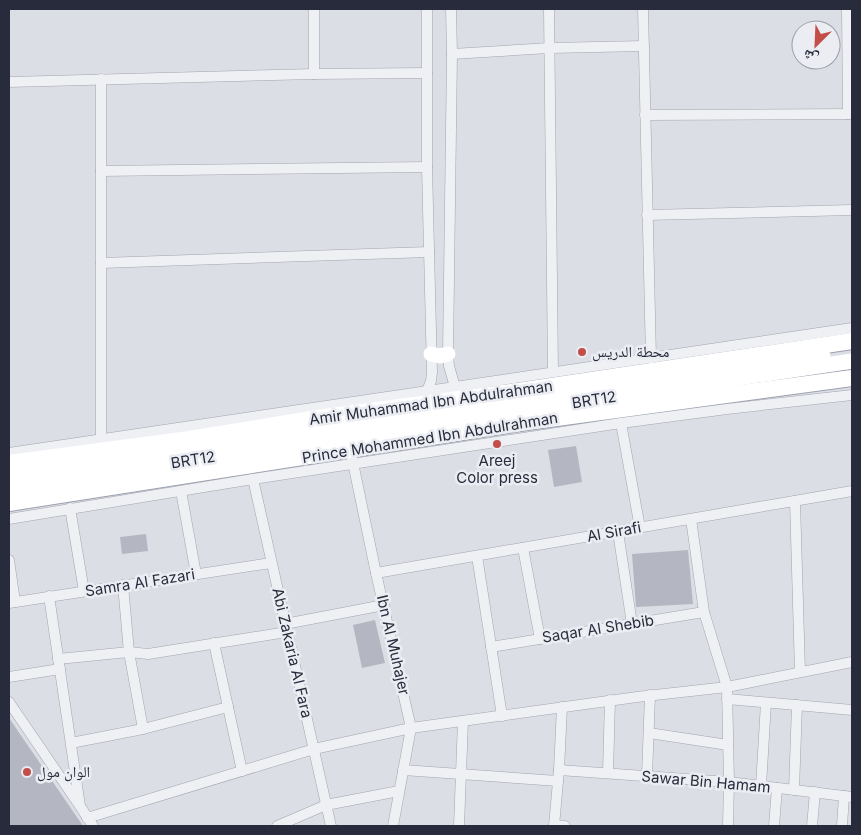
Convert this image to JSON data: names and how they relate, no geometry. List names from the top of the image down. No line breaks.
{"streets":{"main road":["BRT12","Amir Muhammad Ibn Abdulrahman","Prince Mohammed Ibn Abdulrahman"],"street":["Al Sirafi","Samra Al Fazari","Saqar Al Shebib","Ibn Al Muhajer","Abi Zakaria Al Fara","Sawar Bin Hamam"]},"crossings":[["Prince Mohammed Ibn Abdulrahman","Ibn Al Muhajer"],["Al Sirafi","Ibn Al Muhajer"],["Samra Al Fazari","Abi Zakaria Al Fara"]],"places":["محطة الدريس","Areej Color press","الوان مول"],"north":"bottom left"}
